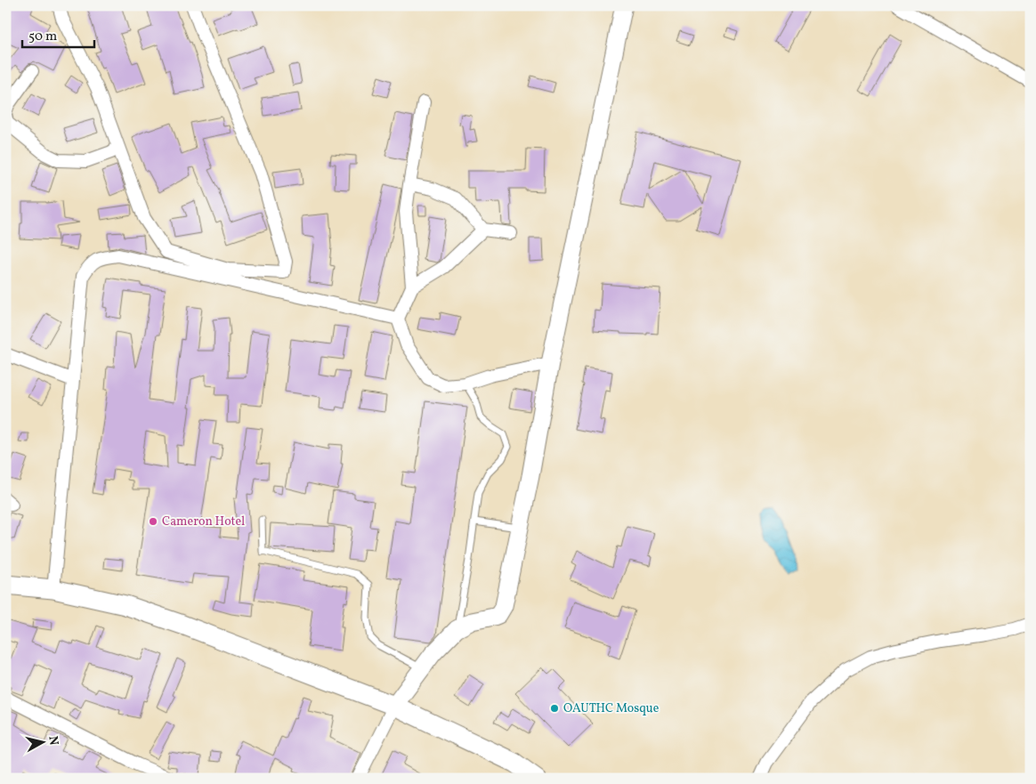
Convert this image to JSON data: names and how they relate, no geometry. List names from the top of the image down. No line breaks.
{"places":["Cameron Hotel","OAUTHC Mosque"],"scale_bar":"50 m","north":"right"}
